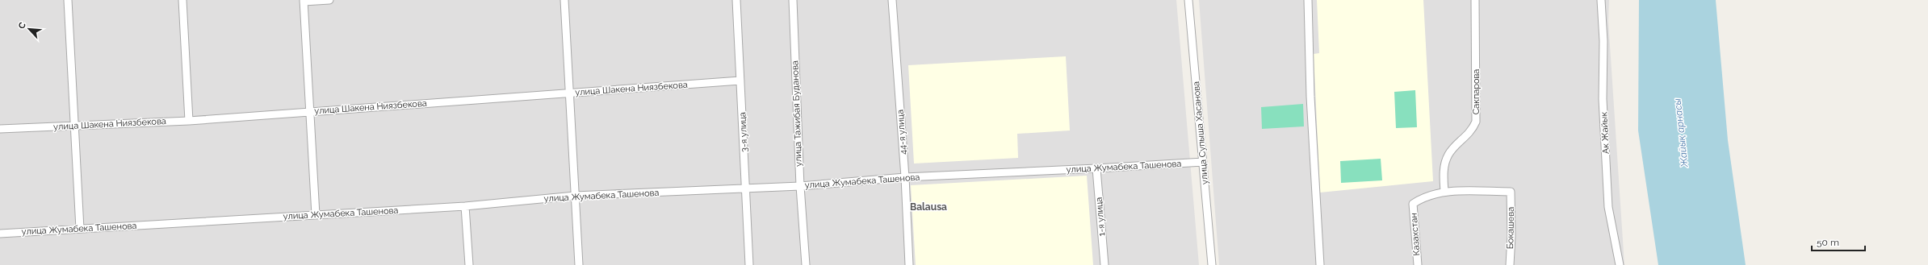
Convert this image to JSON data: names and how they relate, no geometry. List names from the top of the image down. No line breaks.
{"streets":{"street":["улица Шакена Ниязбекова","Сакпарова","улица Тажибая Буданова","3-я улица","44-я улица","улица Супыша Хасанова","Ак Жайык","улица Жумабека Ташенова","1-я улица","Бокашева","Казахстан"]},"crossings":[["улица Шакена Ниязбекова","3-я улица"],["Сакпарова","Бокашева"],["Сакпарова","Казахстан"],["улица Тажибая Буданова","улица Жумабека Ташенова"],["3-я улица","улица Жумабека Ташенова"],["44-я улица","улица Жумабека Ташенова"],["улица Супыша Хасанова","улица Жумабека Ташенова"],["улица Жумабека Ташенова","1-я улица"],["Бокашева","Казахстан"]],"districts":["Balausa"],"water":["Жайық арнасы"],"scale_bar":"50 m","north":"top left"}
